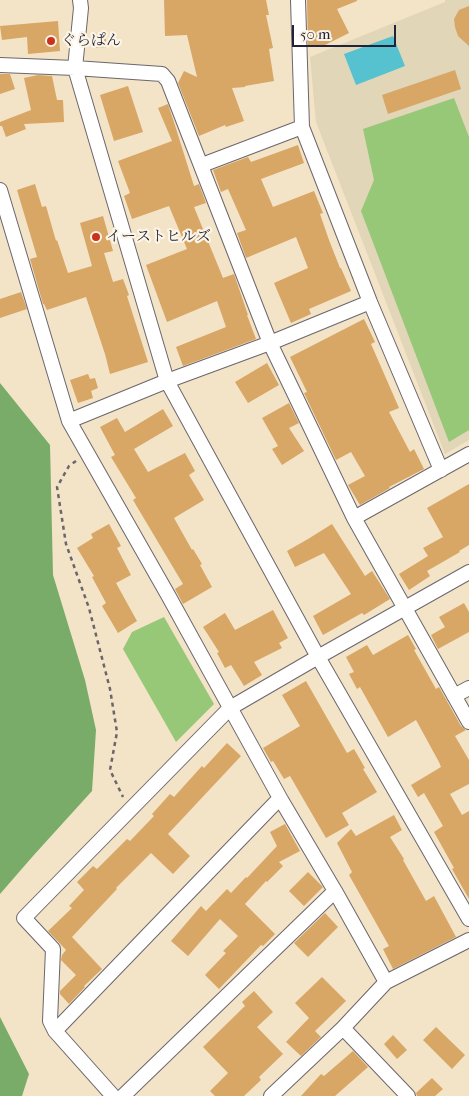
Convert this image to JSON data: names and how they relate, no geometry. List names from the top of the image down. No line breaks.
{"places":["ぐらぱん","イーストヒルズ"],"scale_bar":"50 m"}
